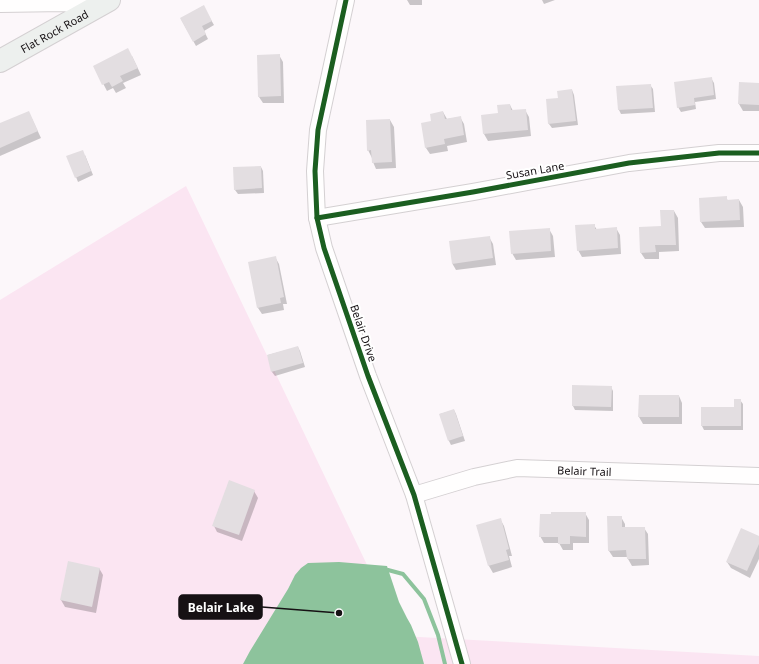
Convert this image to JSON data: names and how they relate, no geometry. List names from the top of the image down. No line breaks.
{"streets":{"street":["Flat Rock Road","Susan Lane","Belair Drive","Belair Trail"]},"crossings":[["Susan Lane","Belair Drive"],["Belair Drive","Belair Trail"]],"places":["Belair Lake"]}
